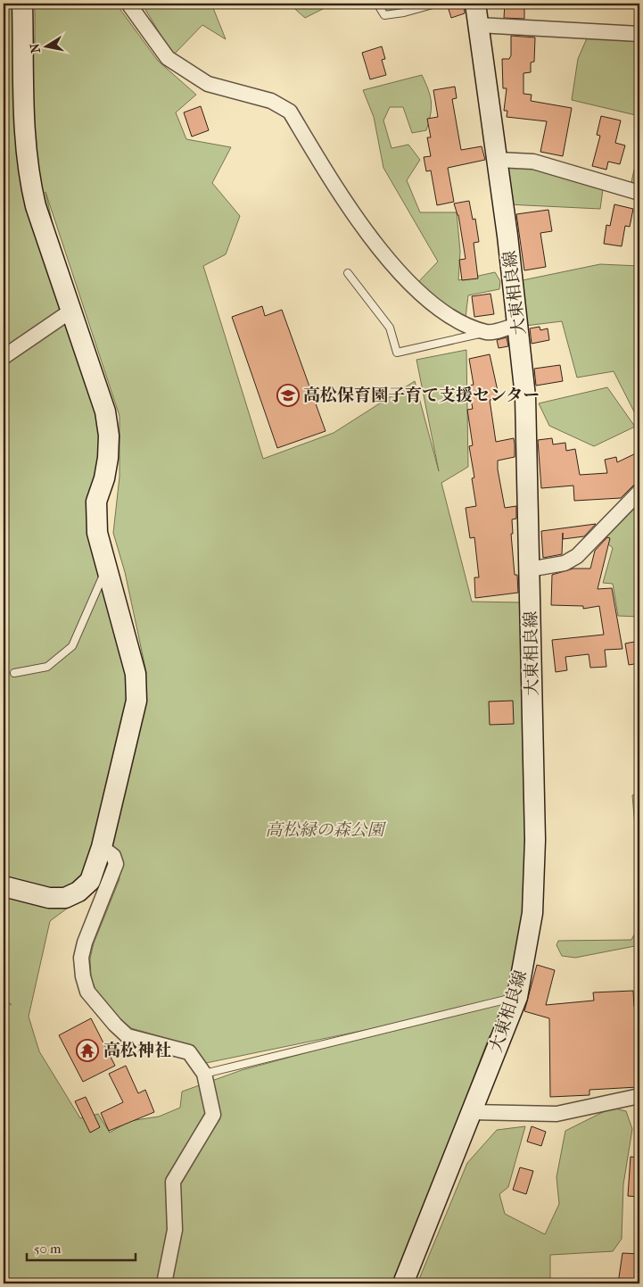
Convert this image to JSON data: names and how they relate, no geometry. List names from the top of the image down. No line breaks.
{"streets":{"main road":["大東相良線"]},"parks":["高松緑の森公園"],"places":{"school or university":["高松保育園子育て支援センター"],"temple":["高松神社"]},"scale_bar":"50 m","north":"left"}
